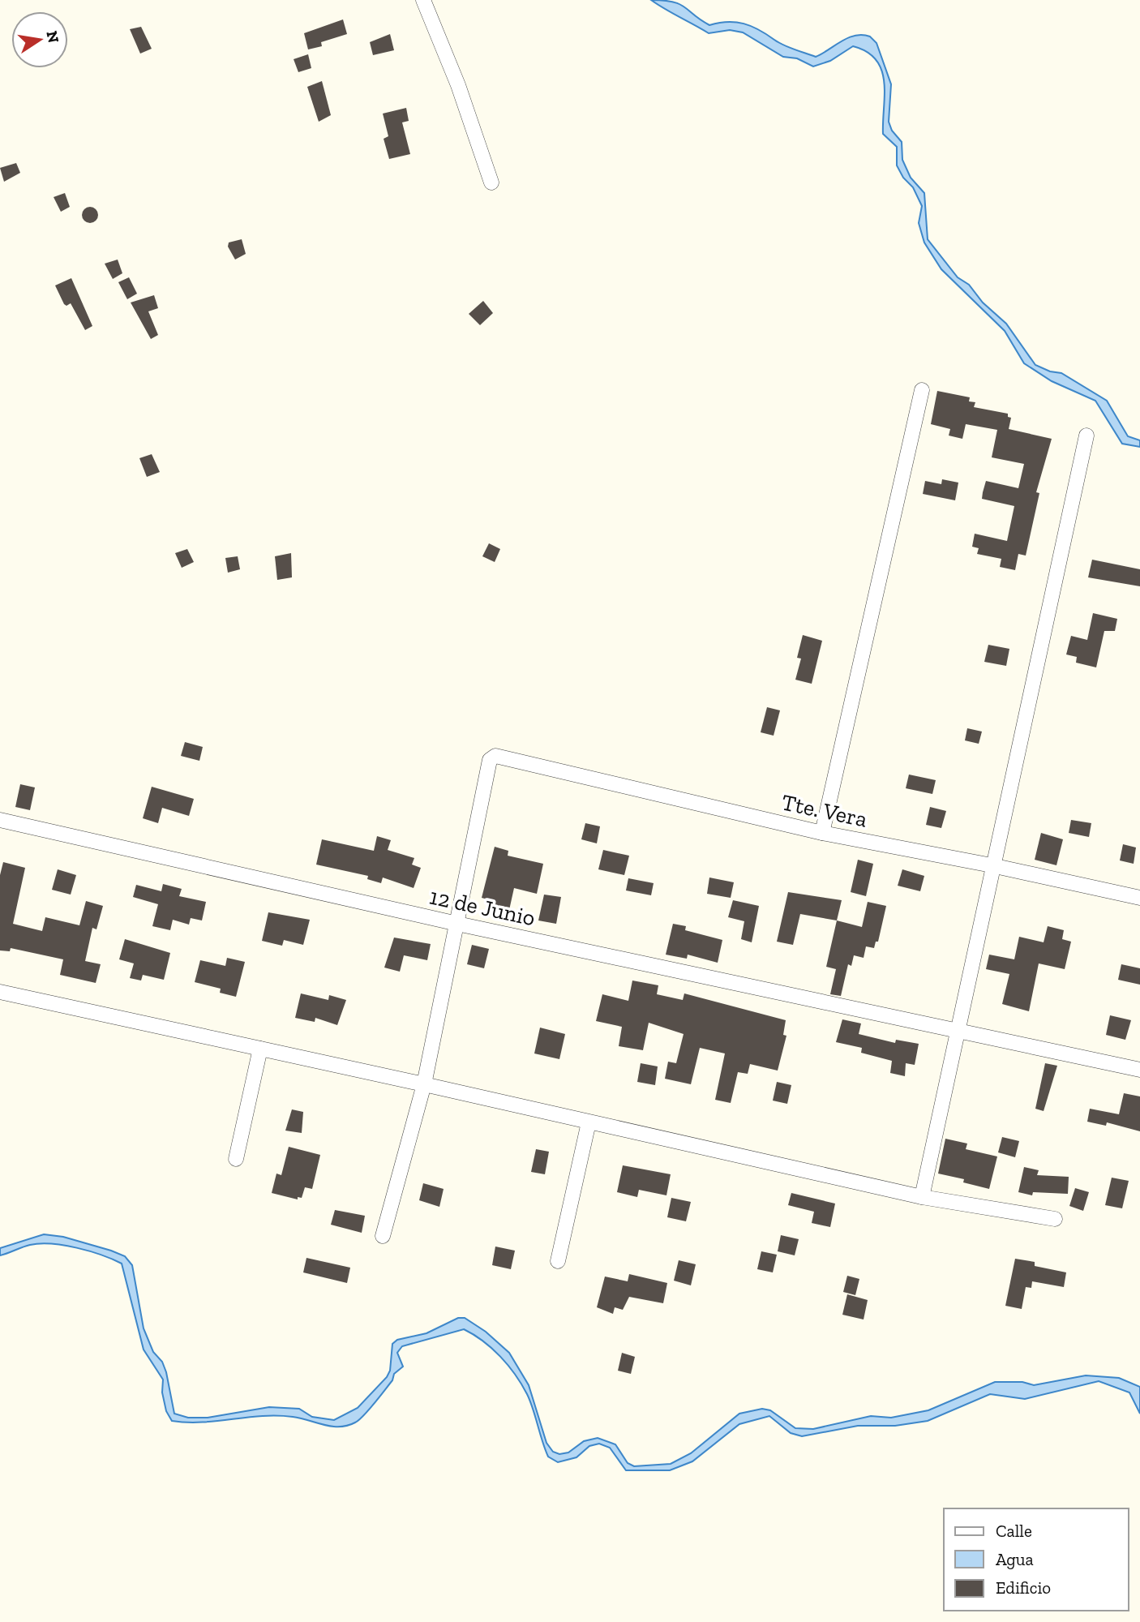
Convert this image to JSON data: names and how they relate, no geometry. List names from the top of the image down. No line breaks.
{"streets":{"street":["Tte. Vera","12 de Junio"]},"crossings":[["Tte. Vera","12 de Junio"]],"legend":["Calle","Agua","Edificio"],"north":"right"}
